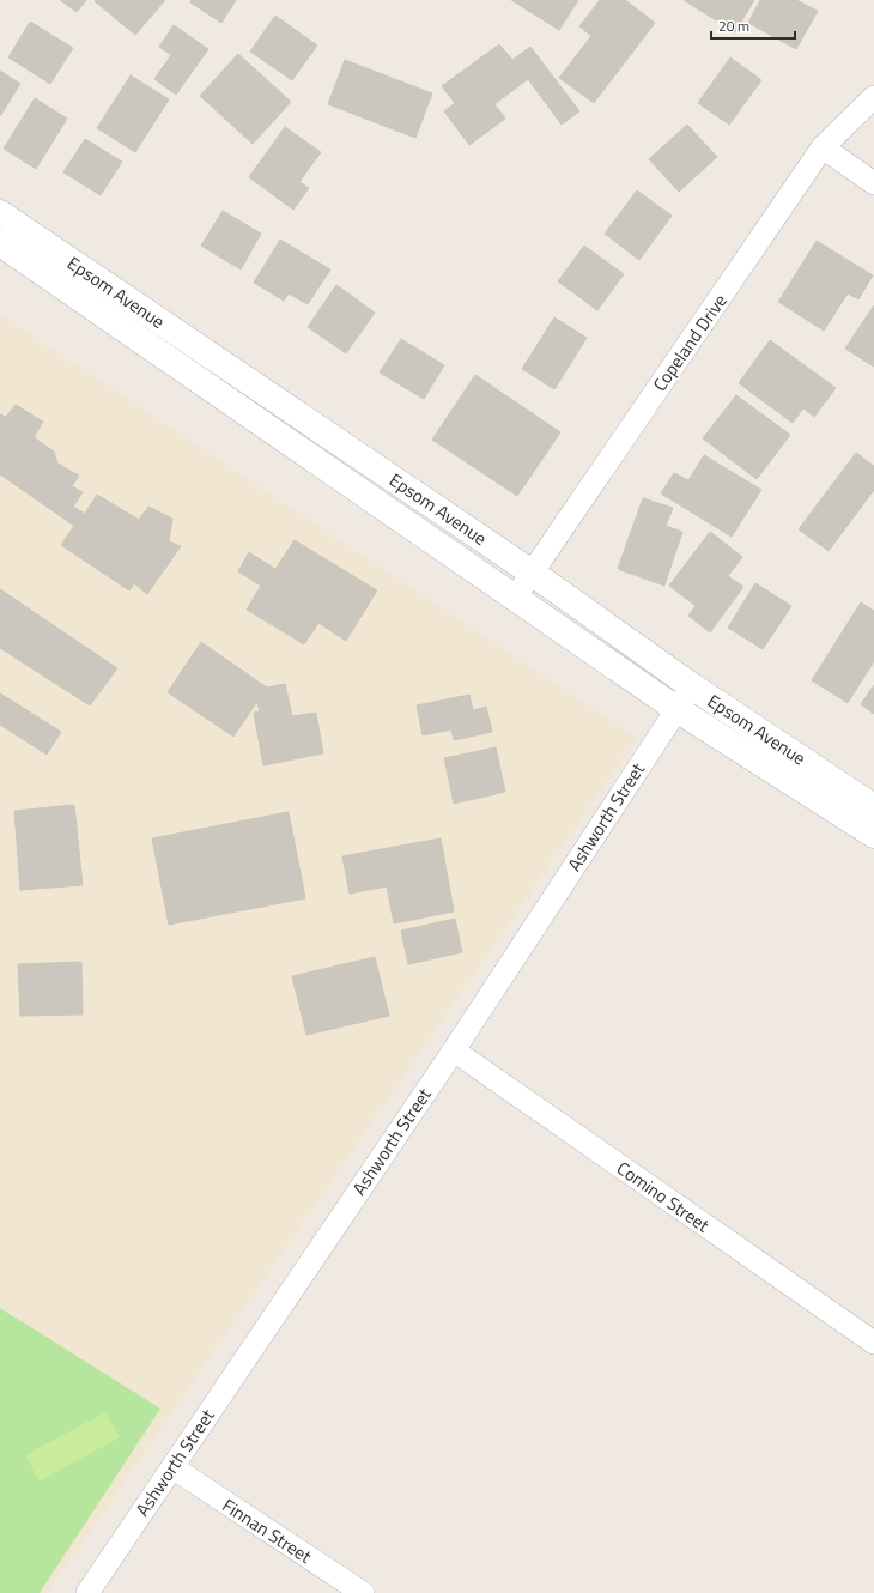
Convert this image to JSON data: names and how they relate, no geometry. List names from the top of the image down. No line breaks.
{"streets":{"street":["Epsom Avenue","Copeland Drive","Ashworth Street","Comino Street","Finnan Street"]},"crossings":[["Epsom Avenue","Copeland Drive"],["Epsom Avenue","Ashworth Street"],["Ashworth Street","Comino Street"],["Ashworth Street","Finnan Street"]],"scale_bar":"20 m"}
